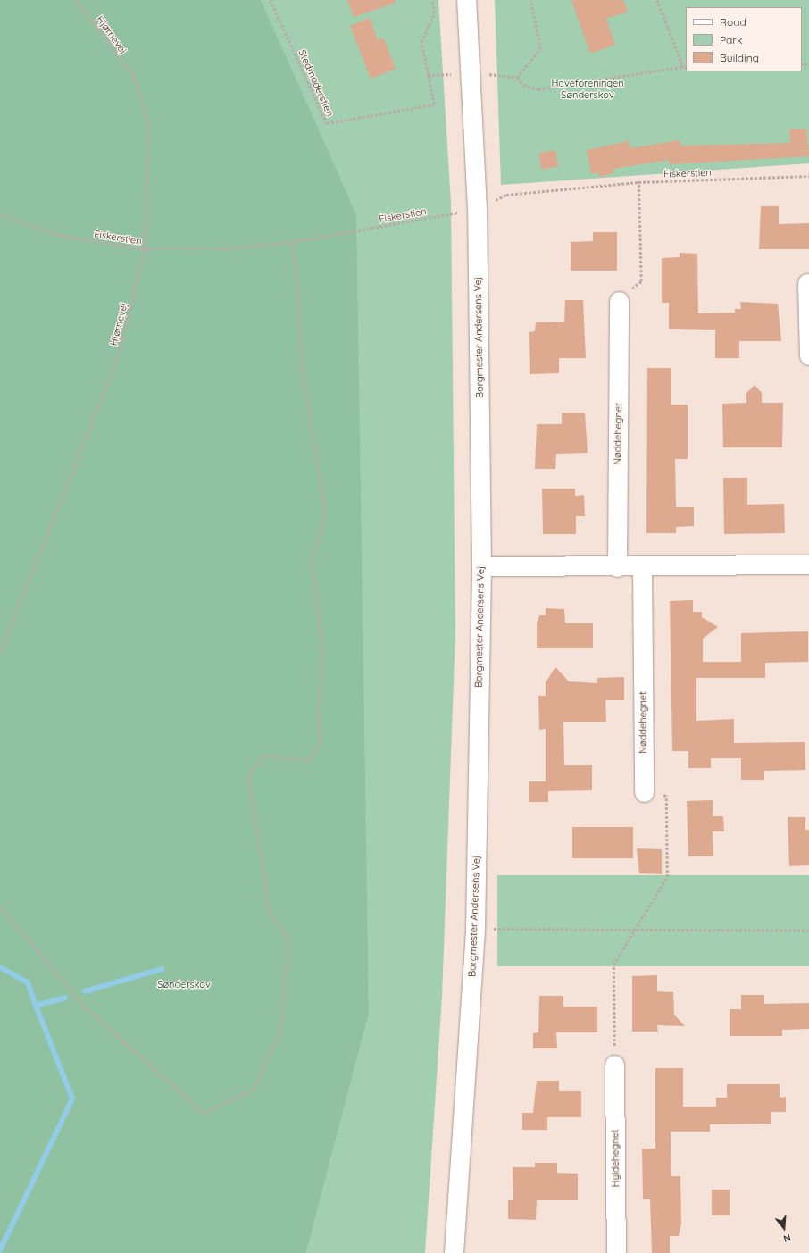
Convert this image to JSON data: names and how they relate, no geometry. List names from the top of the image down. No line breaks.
{"streets":{"street":["Borgmester Andersens Vej","Nøddehegnet","Hyldehegnet"],"path":["Hjørnevej","Stedmoderstien","Fiskerstien"]},"crossings":[["Hjørnevej","Fiskerstien"],["Fiskerstien","Borgmester Andersens Vej"]],"parks":["Haveforeningen Sønderskov","Sønderskov"],"legend":["Road","Park","Building"],"north":"bottom"}
